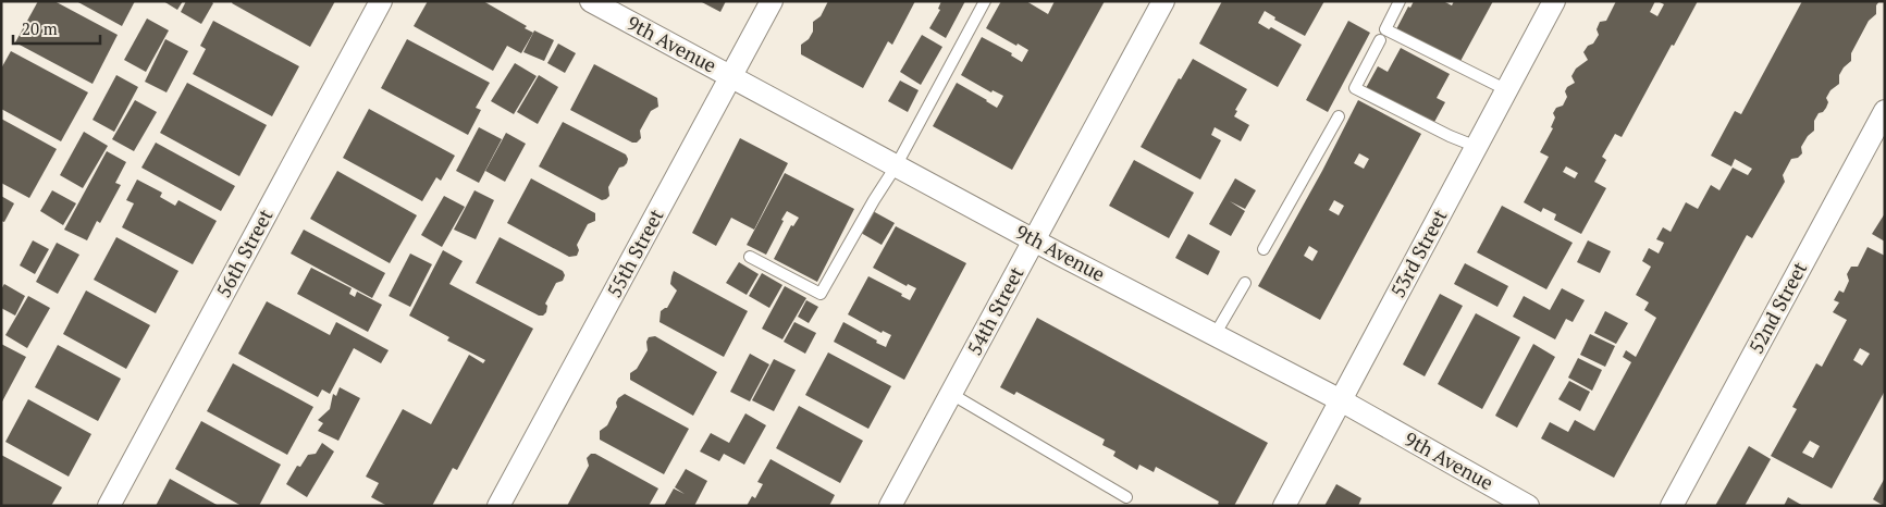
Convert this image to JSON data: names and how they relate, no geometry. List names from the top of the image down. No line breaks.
{"streets":{"street":["9th Avenue","56th Street","55th Street","53rd Street","52nd Street","54th Street"]},"crossings":[["9th Avenue","55th Street"],["9th Avenue","53rd Street"],["9th Avenue","54th Street"]],"scale_bar":"20 m"}
